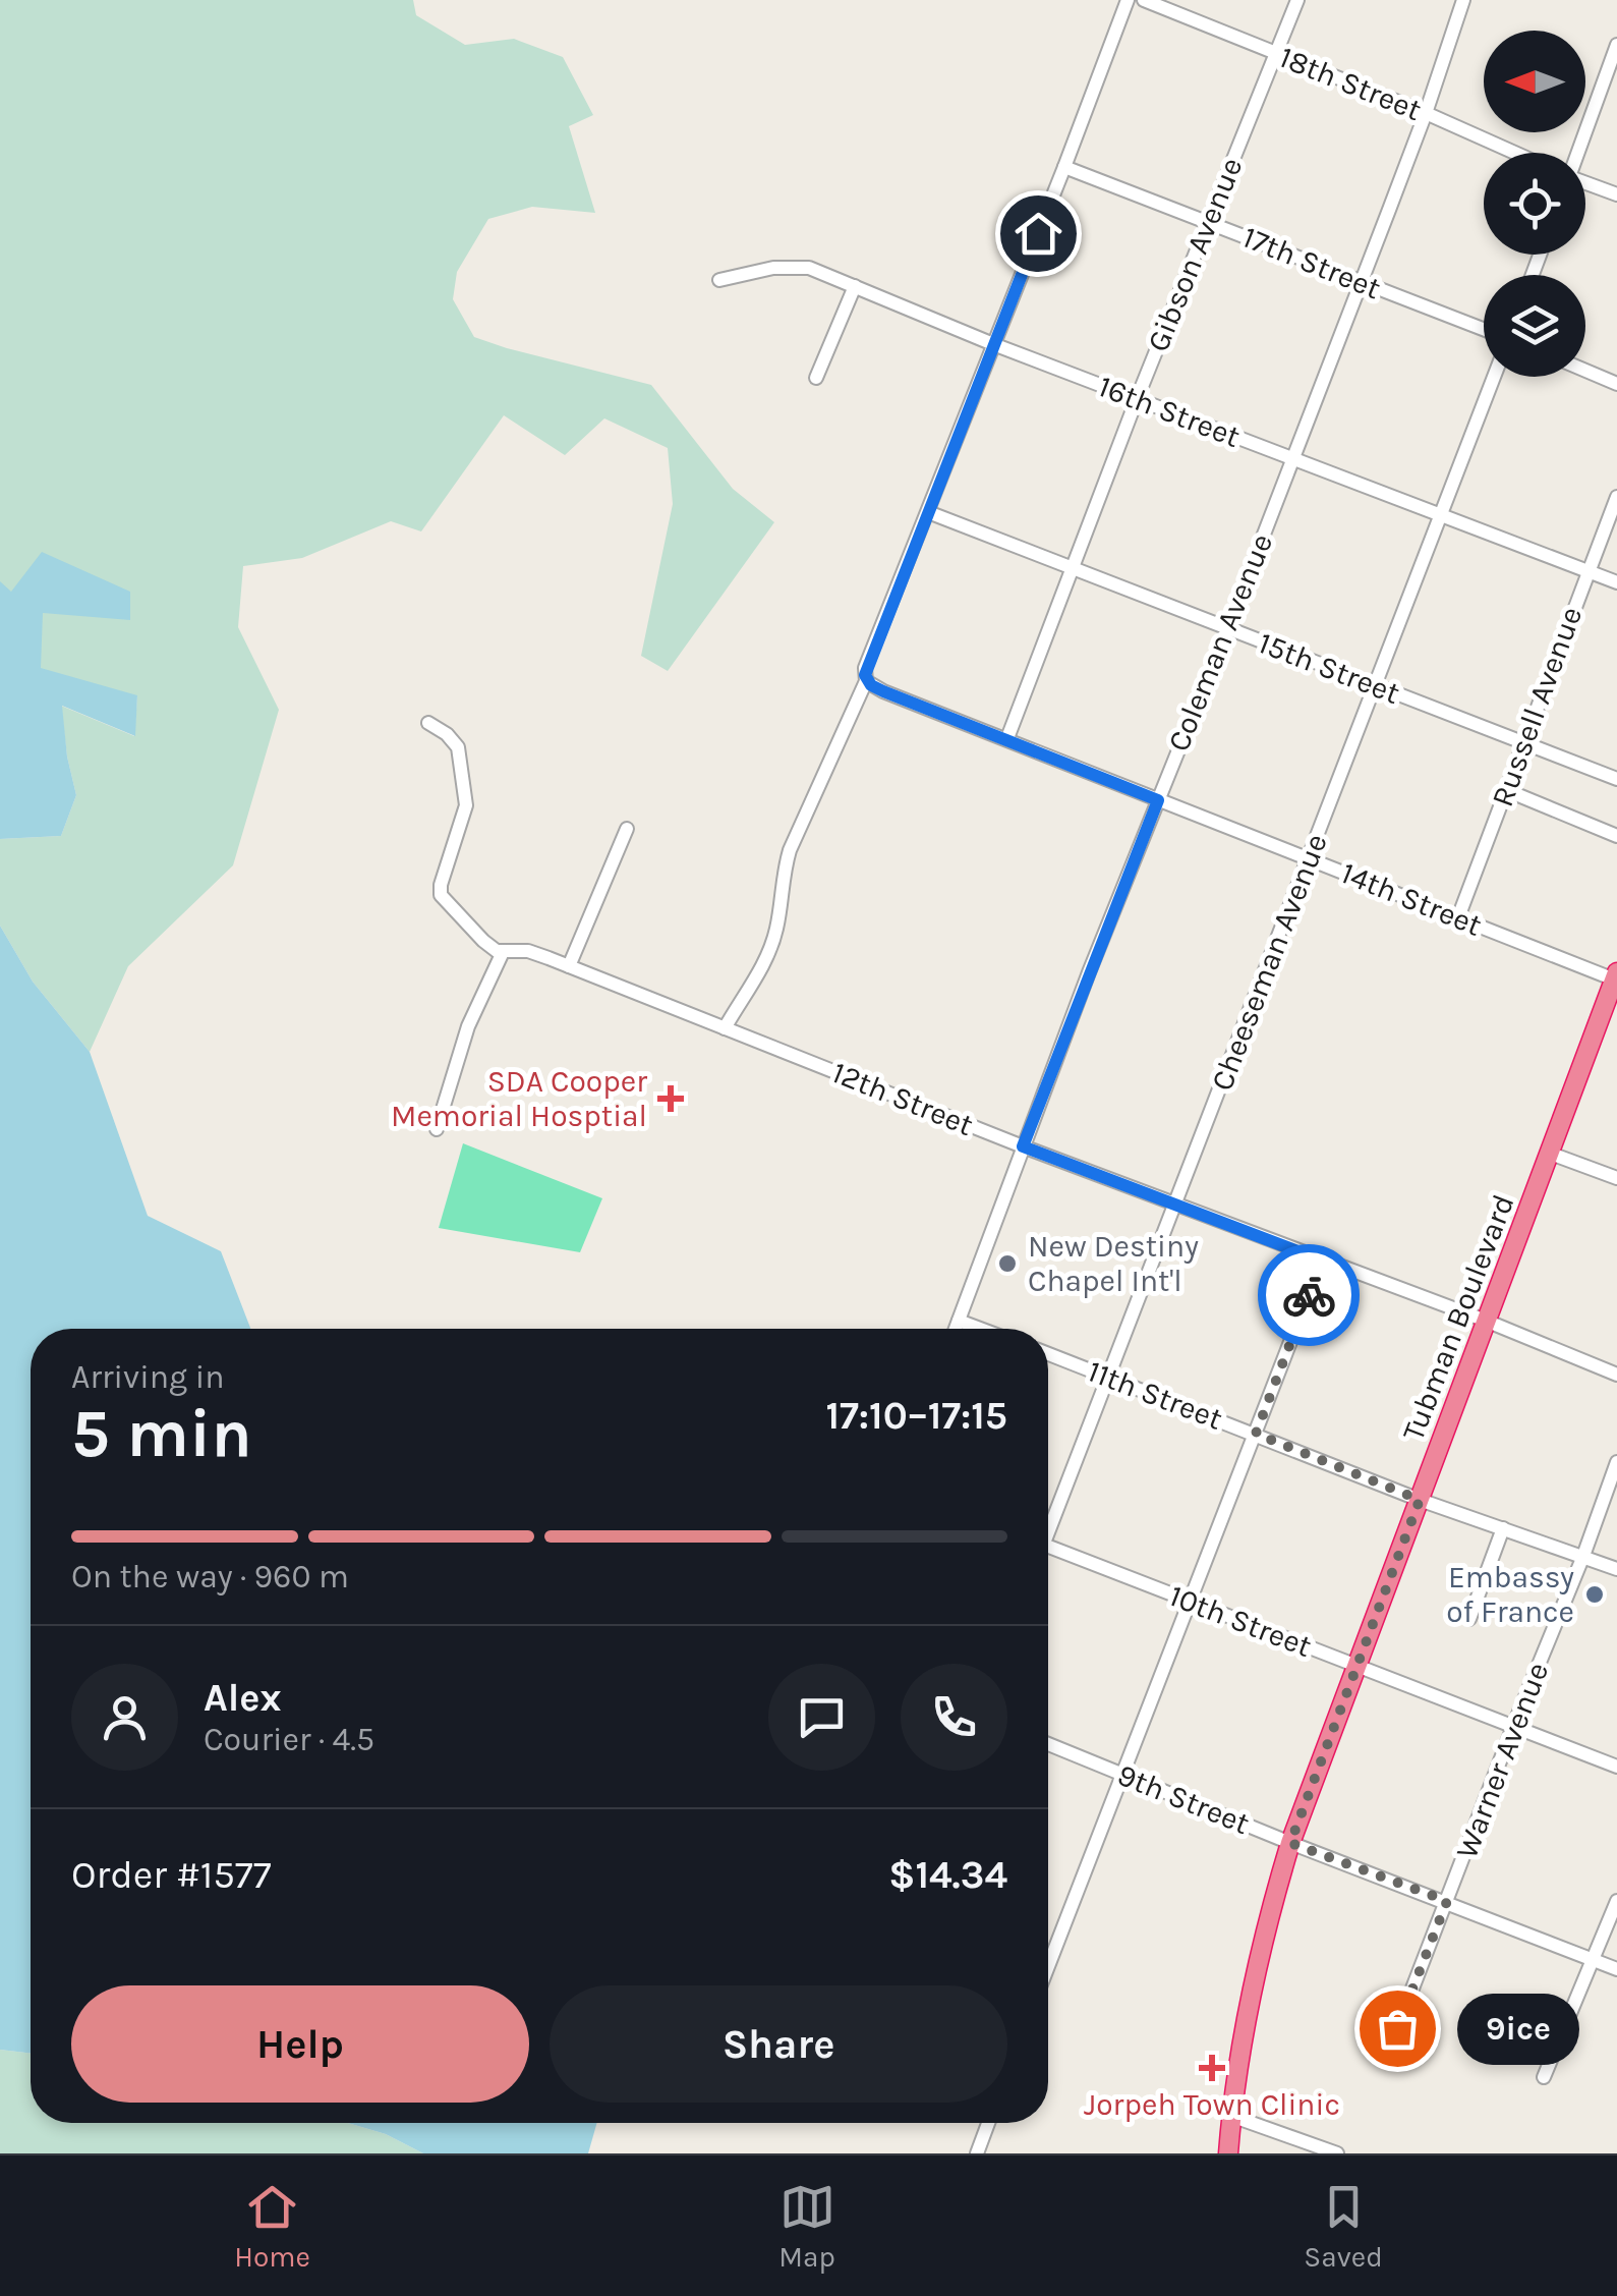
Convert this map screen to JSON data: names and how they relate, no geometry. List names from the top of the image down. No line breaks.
{"streets":{"highway":["Tubman Boulevard"],"street":["18th Street","Gibson Avenue","17th Street","16th Street","Coleman Avenue","15th Street","Russell Avenue","14th Street","Cheeseman Avenue","12th Street","11th Street","10th Street","Warner Avenue","9th Street"]},"crossings":[["18th Street","Gibson Avenue"],["18th Street","Coleman Avenue"],["Gibson Avenue","17th Street"],["Gibson Avenue","16th Street"],["Gibson Avenue","15th Street"],["Gibson Avenue","14th Street"],["17th Street","Coleman Avenue"],["16th Street","Coleman Avenue"],["16th Street","Russell Avenue"],["16th Street","Cheeseman Avenue"],["Coleman Avenue","15th Street"],["Coleman Avenue","14th Street"],["Coleman Avenue","12th Street"],["15th Street","Russell Avenue"],["15th Street","Cheeseman Avenue"],["Russell Avenue","14th Street"],["14th Street","Cheeseman Avenue"],["14th Street","Tubman Boulevard"],["Cheeseman Avenue","12th Street"],["Cheeseman Avenue","11th Street"],["12th Street","Tubman Boulevard"],["Tubman Boulevard","11th Street"],["Tubman Boulevard","10th Street"],["Tubman Boulevard","9th Street"],["11th Street","Warner Avenue"],["10th Street","Warner Avenue"],["Warner Avenue","9th Street"]],"places":{"health":["SDA Cooper Memorial Hosptial","Jorpeh Town Clinic"],"other":["New Destiny Chapel Int'l","Embassy of France","9ice"]},"north":"left","page":{"heading":["5 min","Arriving in","17:10–17:15"],"panel":["Alex","Courier · 4.5","Order #1577","$14.34"],"bar":"On the way · 960 m","buttons":["Help","Share"],"bubble":"9ice","tabs":["Home","Map","Saved"]}}
